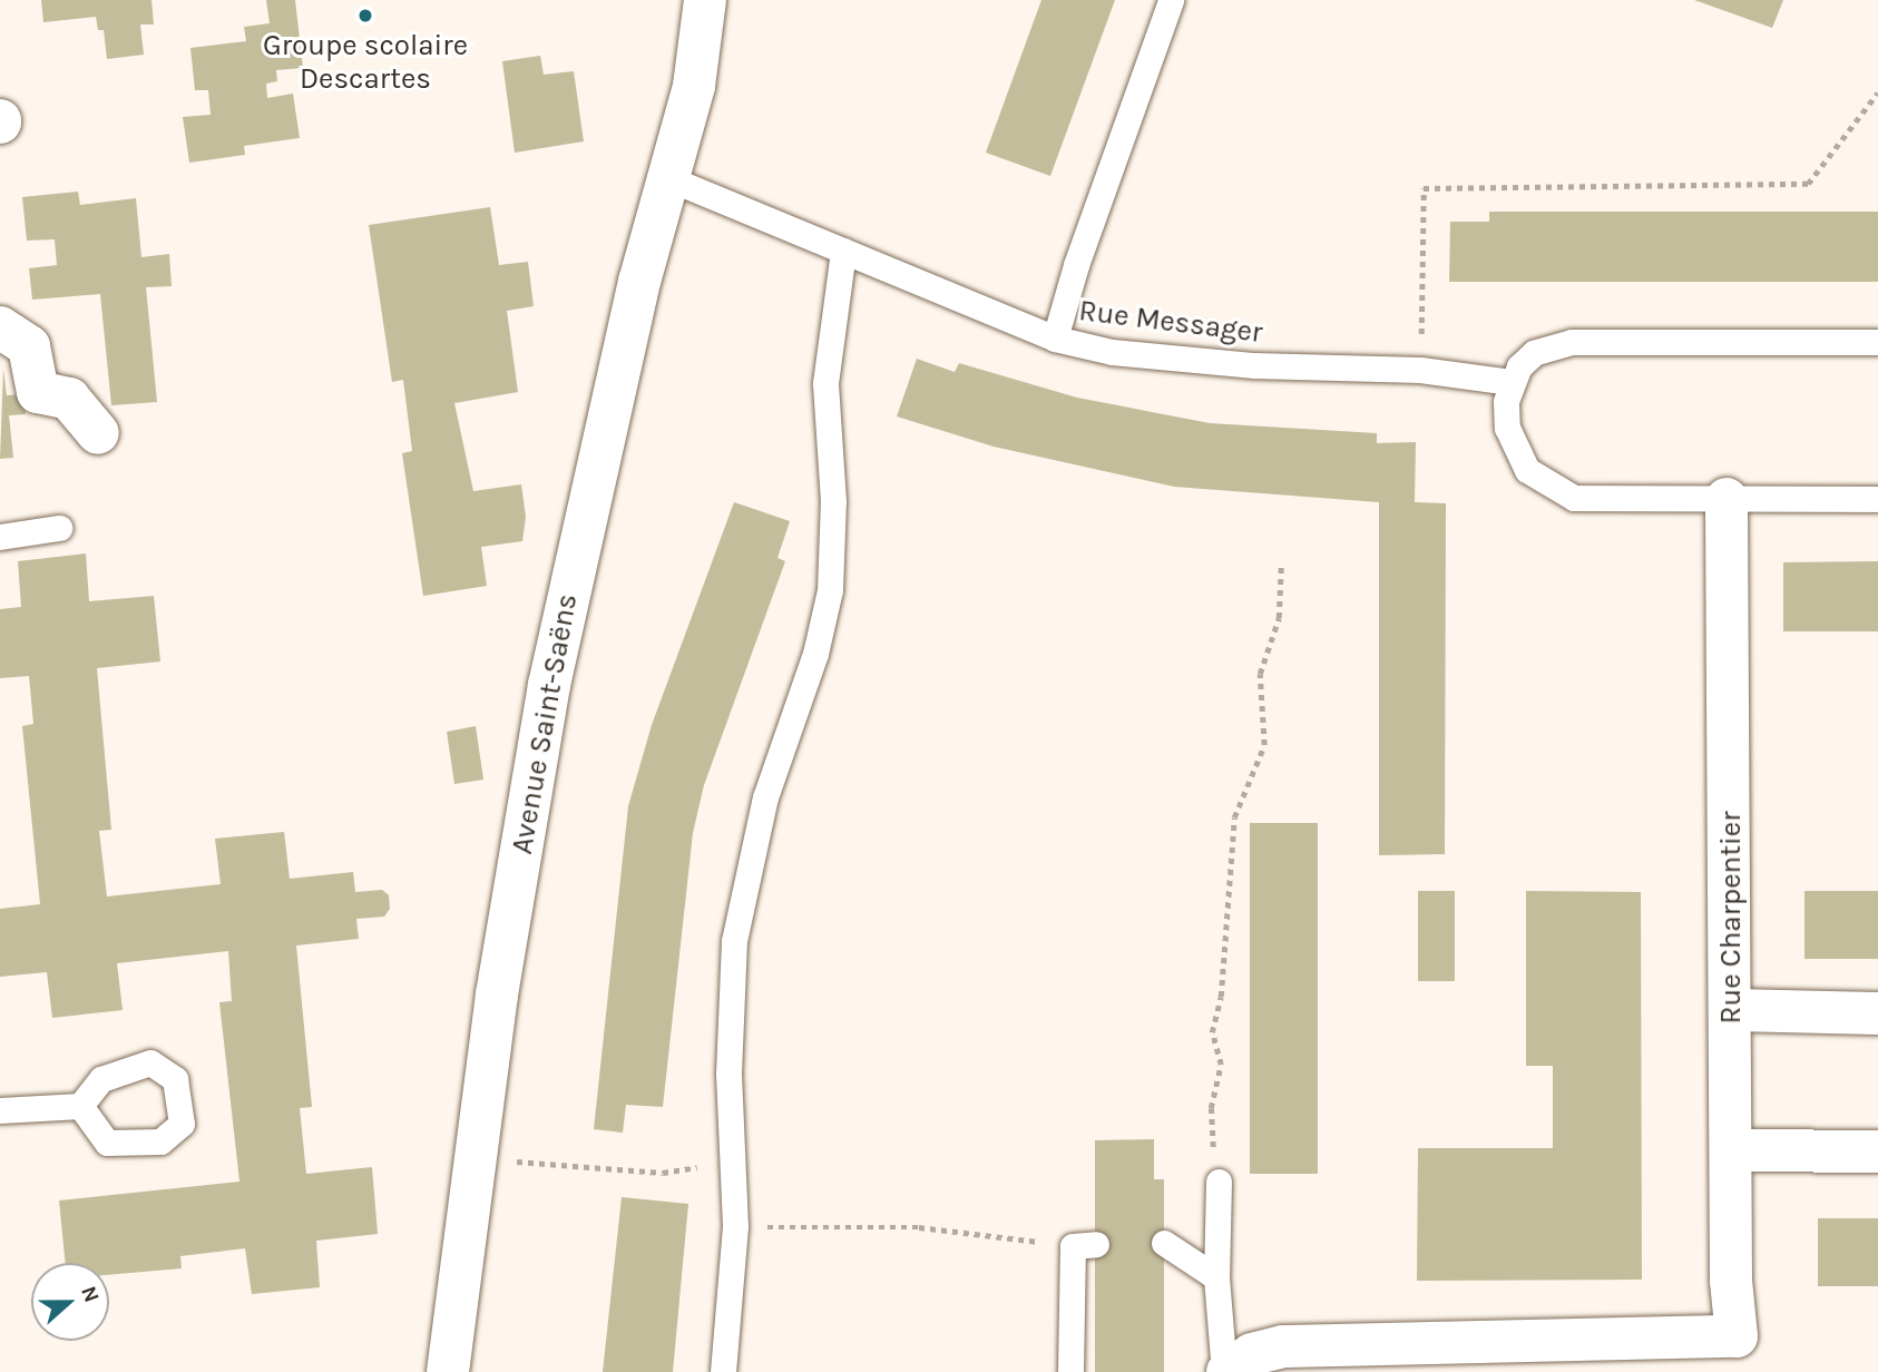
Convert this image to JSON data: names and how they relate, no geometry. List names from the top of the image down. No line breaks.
{"streets":{"street":["Avenue Saint-Saëns","Rue Charpentier"],"lane":["Rue Messager"]},"crossings":[["Rue Messager","Avenue Saint-Saëns"]],"places":["Groupe scolaire Descartes"],"north":"right"}
